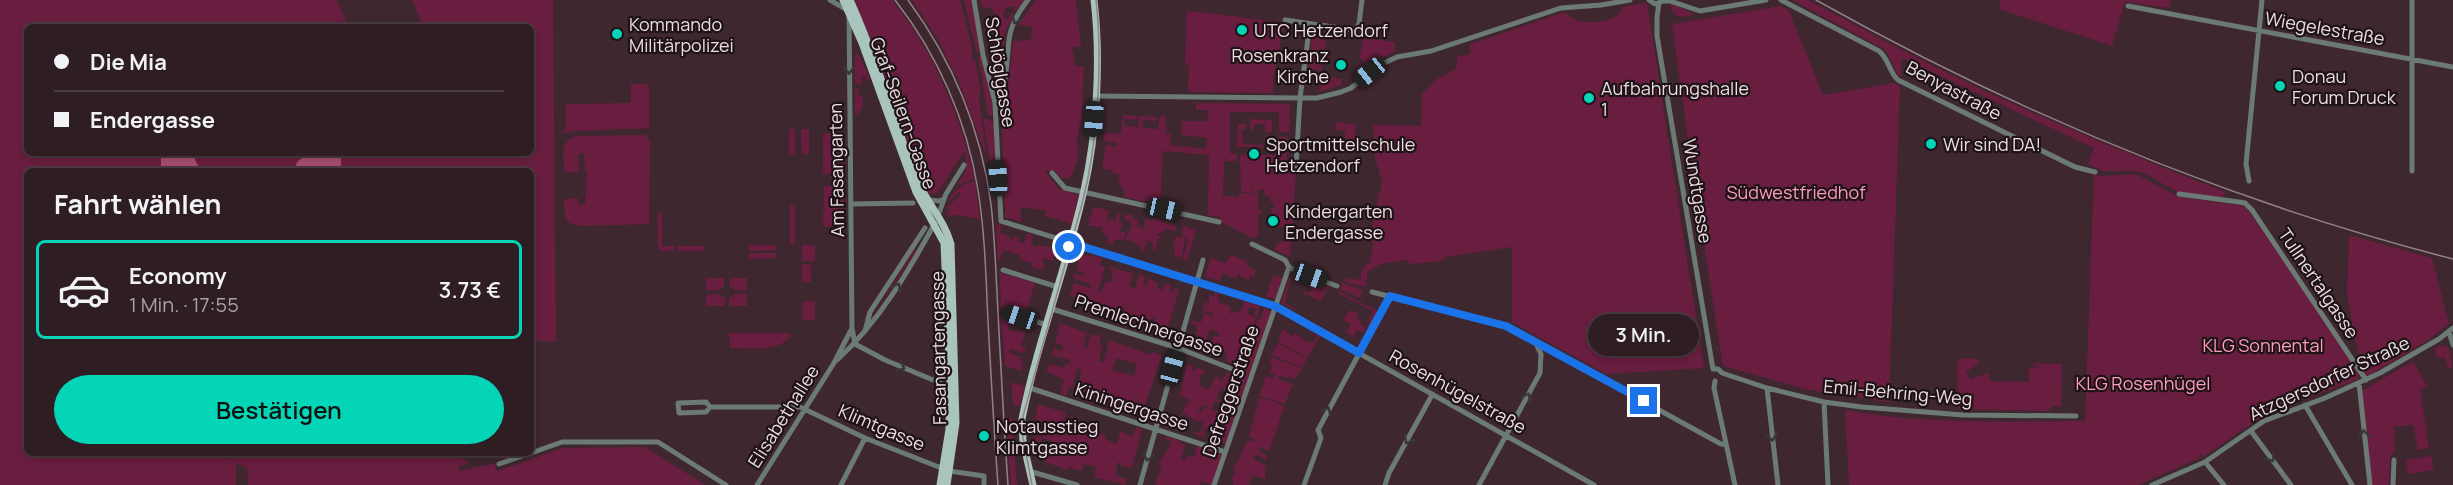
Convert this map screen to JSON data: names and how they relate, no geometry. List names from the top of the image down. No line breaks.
{"streets":{"main road":["Graf-Seilern-Gasse","Fasangartengasse"],"street":["Wiegelestraße","Schlöglgasse","Benyastraße","Am Fasangarten","Wundtgasse","Tullnertalgasse","Premlechnergasse","Atzgersdorfer Straße","Defreggerstraße","Rosenhügelstraße","Emil-Behring-Weg","Kiningergasse","Elisabethallee","Klimtgasse"]},"crossings":[["Schlöglgasse","Rosenhügelstraße"],["Graf-Seilern-Gasse","Am Fasangarten"],["Graf-Seilern-Gasse","Fasangartengasse"],["Graf-Seilern-Gasse","Elisabethallee"],["Am Fasangarten","Elisabethallee"],["Wundtgasse","Emil-Behring-Weg"],["Tullnertalgasse","Atzgersdorfer Straße"],["Fasangartengasse","Elisabethallee"],["Fasangartengasse","Klimtgasse"],["Defreggerstraße","Rosenhügelstraße"],["Defreggerstraße","Kiningergasse"],["Elisabethallee","Klimtgasse"]],"one_way":["Am Fasangarten"],"parks":["Südwestfriedhof","KLG Sonnental","KLG Rosenhügel"],"places":["UTC Hetzendorf","Kommando Militärpolizei","Rosenkranz Kirche","Donau Forum Druck","Aufbahrungshalle 1","Wir sind DA!","Sportmittelschule Hetzendorf","Kindergarten Endergasse","Notausstieg Klimtgasse"],"page":{"banner":["Die Mia","Endergasse"],"heading":"Fahrt wählen","list":[{"name":"Economy","note":"1 Min. · 17:55","value":"3.73 €"}],"bubble":"3 Min.","buttons":"Bestätigen"}}
